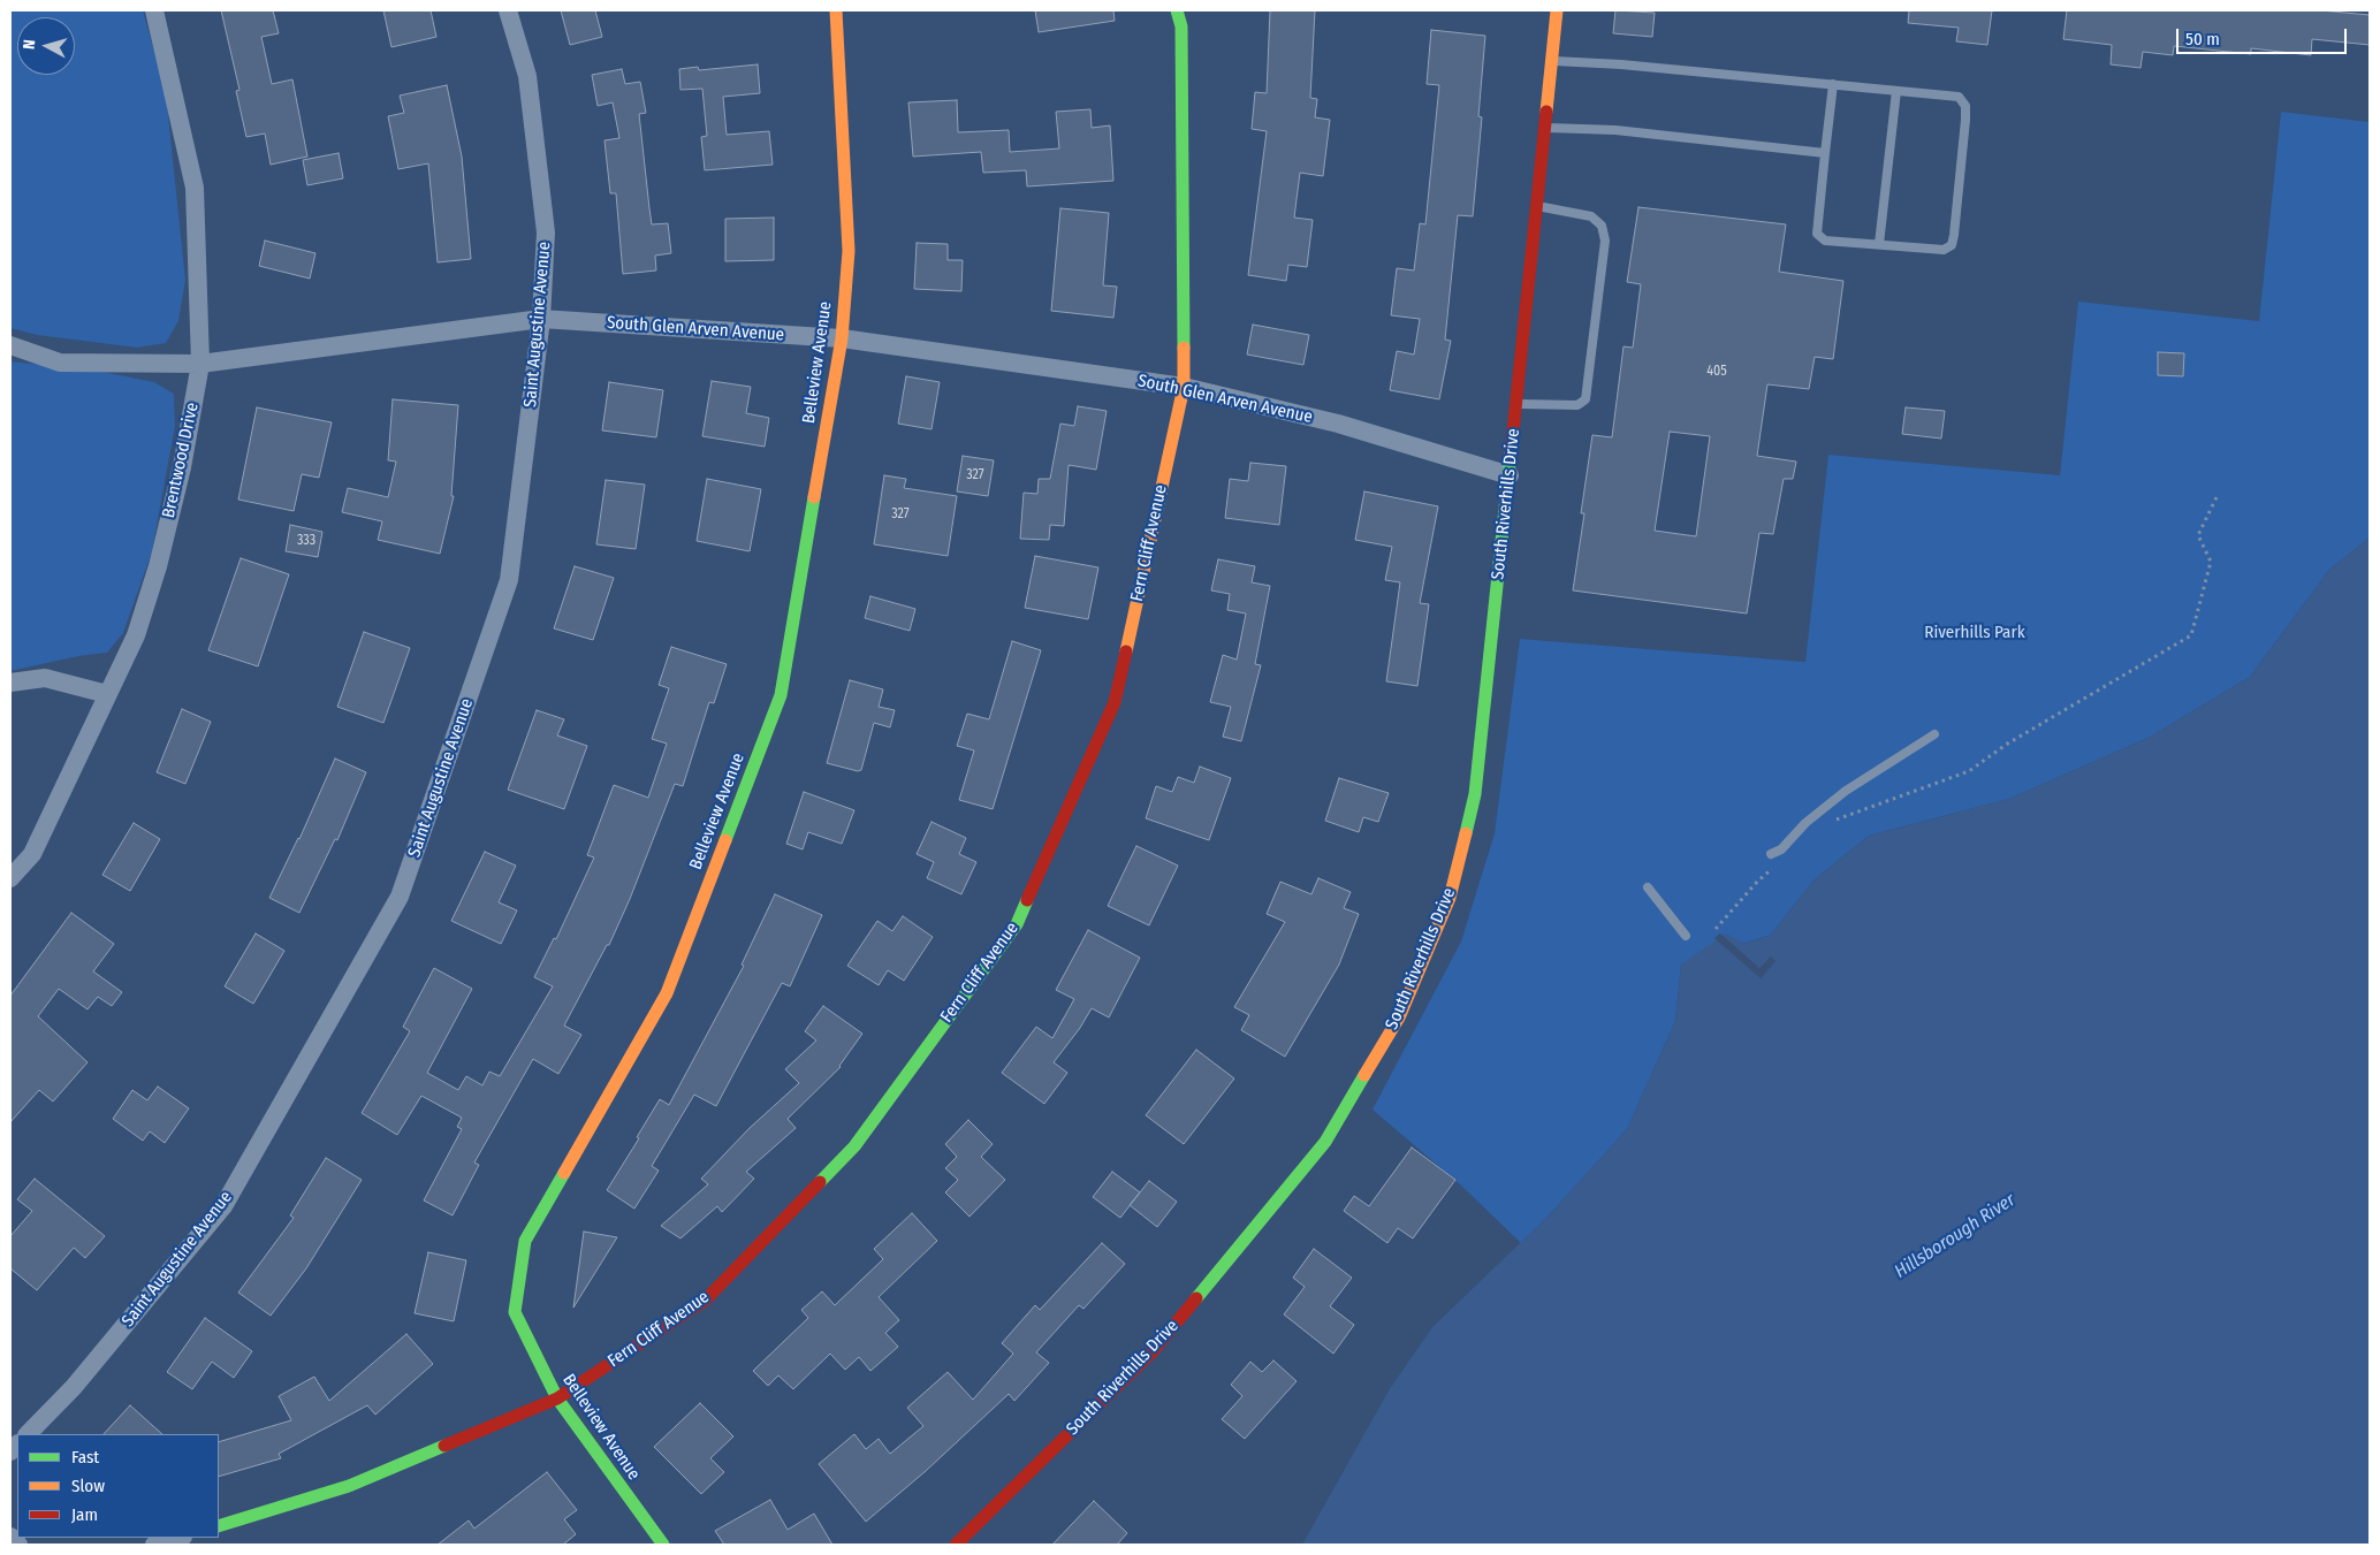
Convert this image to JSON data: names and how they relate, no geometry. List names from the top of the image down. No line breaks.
{"streets":{"street":["Saint Augustine Avenue","South Glen Arven Avenue","Belleview Avenue","Brentwood Drive","South Riverhills Drive","Fern Cliff Avenue"]},"crossings":[["Saint Augustine Avenue","South Glen Arven Avenue"],["South Glen Arven Avenue","Belleview Avenue"],["South Glen Arven Avenue","Brentwood Drive"],["South Glen Arven Avenue","South Riverhills Drive"],["South Glen Arven Avenue","Fern Cliff Avenue"],["Belleview Avenue","Fern Cliff Avenue"]],"water":["Hillsborough River"],"parks":["Riverhills Park"],"house_numbers":["405","327","327","333"],"legend":["Fast","Slow","Jam"],"scale_bar":"50 m","north":"left"}
